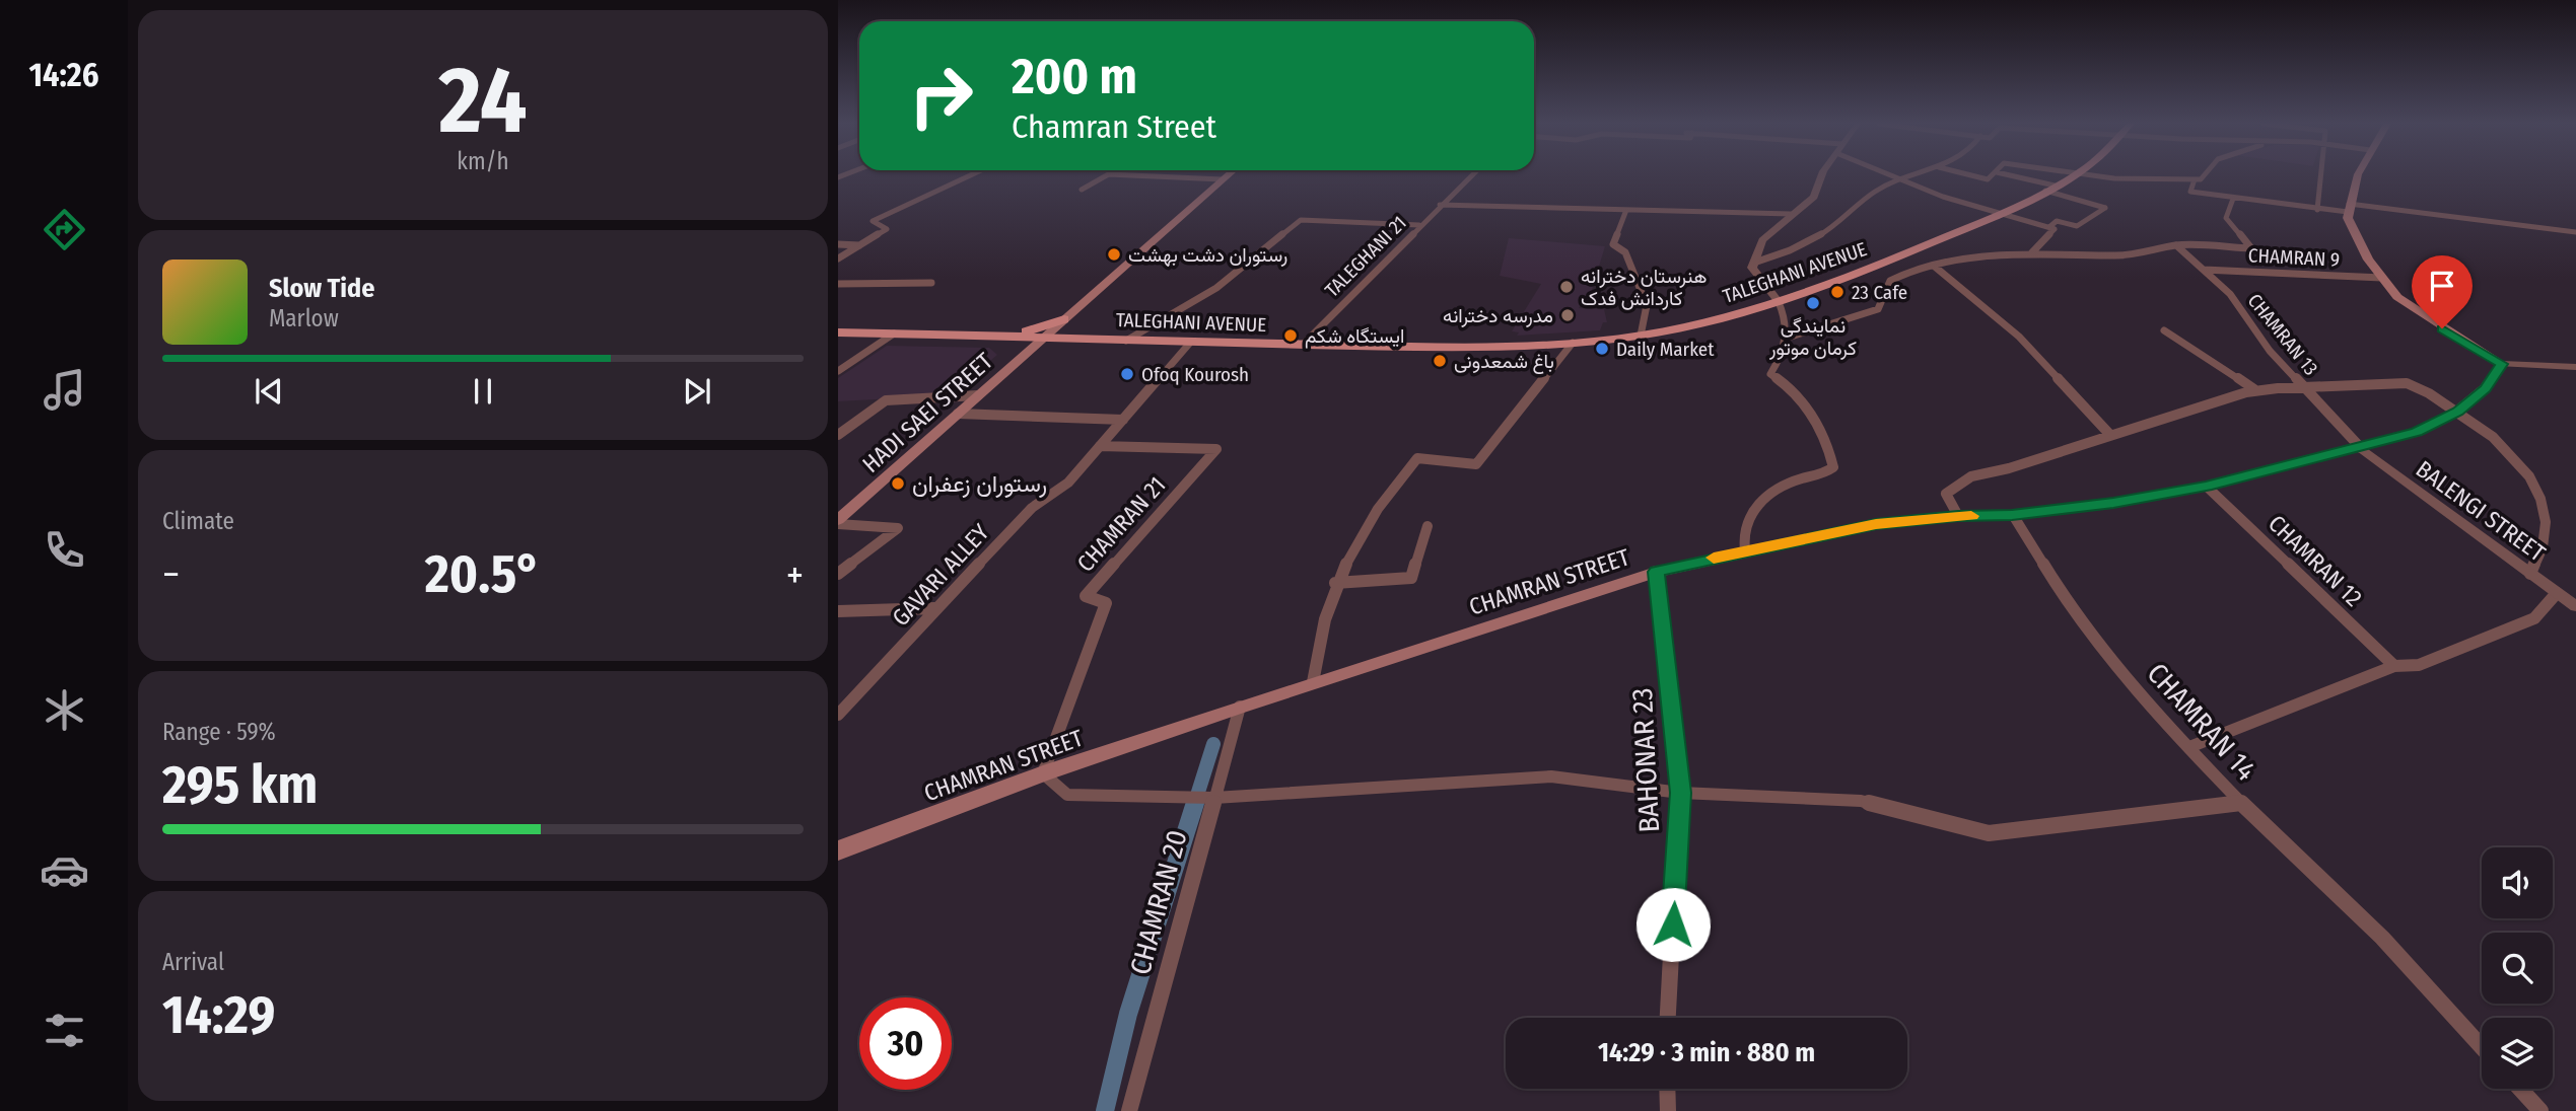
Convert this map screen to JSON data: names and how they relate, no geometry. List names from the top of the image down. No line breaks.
{"streets":{"main road":["TALEGHANI AVENUE","HADI SAEI STREET","CHAMRAN STREET"],"street":["TALEGHANI 21","CHAMRAN 9","CHAMRAN 13","BALENGI STREET","CHAMRAN 21","CHAMRAN 12","GAVARI ALLEY","CHAMRAN 14","BAHONAR 23","CHAMRAN 20"]},"crossings":[["TALEGHANI 21","TALEGHANI AVENUE"],["CHAMRAN 9","CHAMRAN 13"],["TALEGHANI AVENUE","HADI SAEI STREET"],["TALEGHANI AVENUE","GAVARI ALLEY"],["CHAMRAN 13","BALENGI STREET"],["CHAMRAN 13","CHAMRAN STREET"],["BALENGI STREET","CHAMRAN STREET"],["CHAMRAN 21","GAVARI ALLEY"],["CHAMRAN 21","CHAMRAN STREET"],["CHAMRAN 12","CHAMRAN STREET"],["CHAMRAN STREET","CHAMRAN 14"],["CHAMRAN STREET","BAHONAR 23"],["CHAMRAN STREET","CHAMRAN 20"]],"places":["رستوران دشت بهشت","هنرستان دخترانه کاردانش فدک","23 Cafe","نمایندگی کرمان موتور","مدرسه دخترانه","ایستگاه شکم","Daily Market","باغ شمعدونی","Ofoq Kourosh","رستوران زعفران"],"page":{"tabs":"14:26","tile":[["24","km/h"],"Climate",["Range · 59%","295 km"],["Arrival","14:29"]],"turn":["200 m","Chamran Street"],"song":["Slow Tide","Marlow"],"heat":["−","20.5°","+"],"limit":"30","trip":"14:29 · 3 min · 880 m"}}
